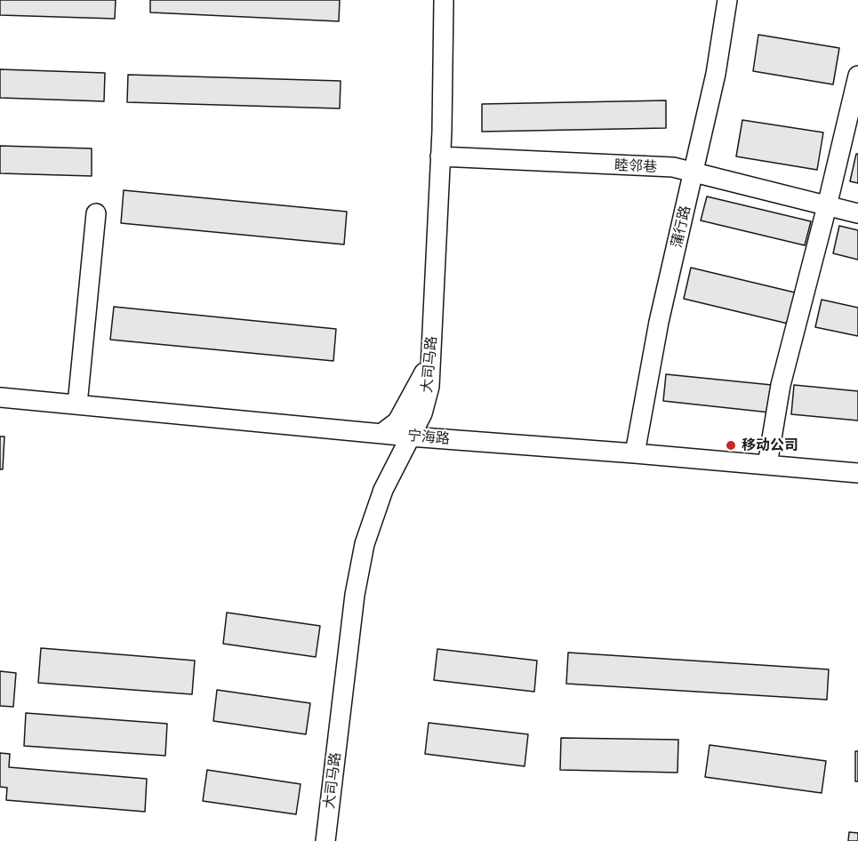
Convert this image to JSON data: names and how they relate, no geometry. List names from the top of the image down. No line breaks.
{"streets":{"street":["睦邻巷","蒲行路","大司马路","宁海路"]},"crossings":[["睦邻巷","蒲行路"],["睦邻巷","大司马路"],["蒲行路","宁海路"],["大司马路","宁海路"]],"places":["移动公司"]}
